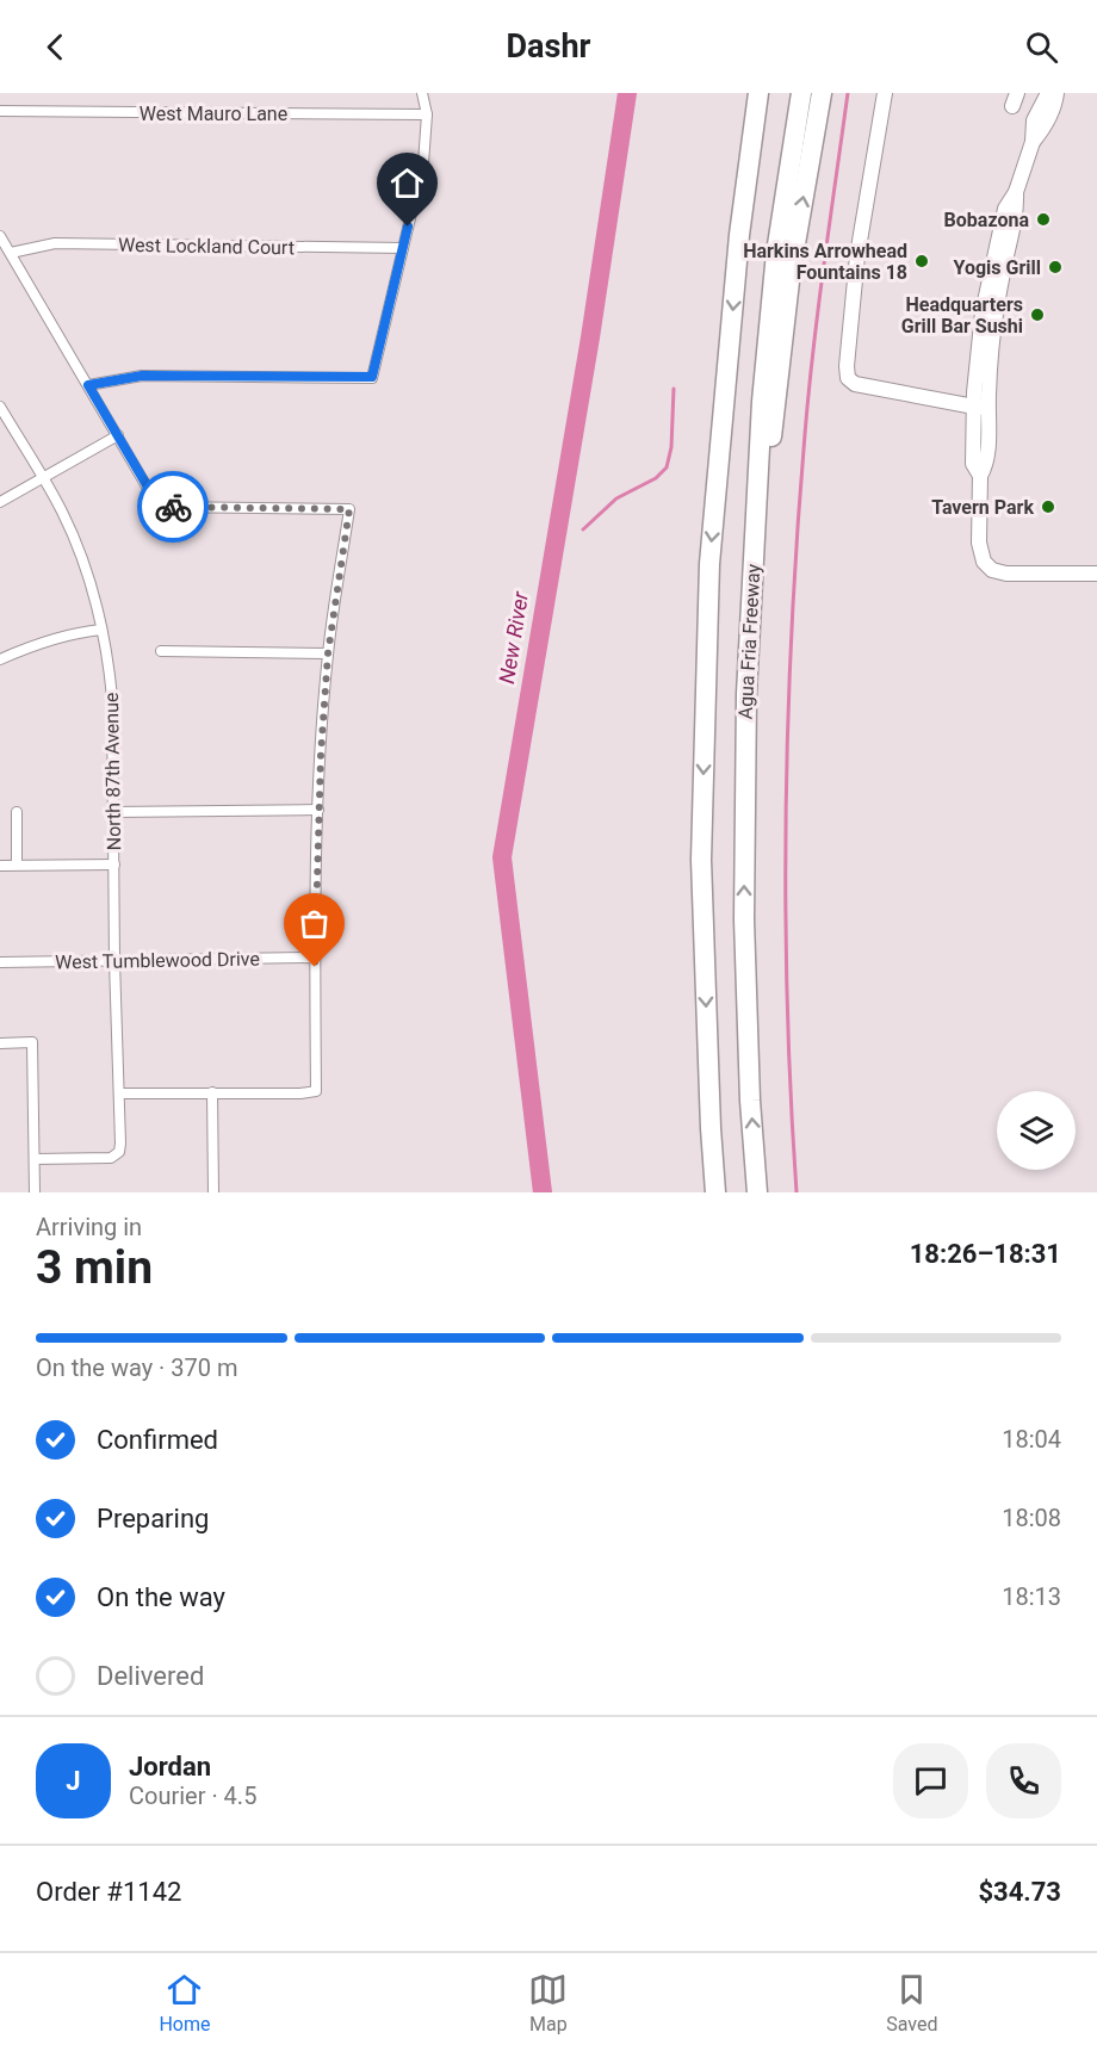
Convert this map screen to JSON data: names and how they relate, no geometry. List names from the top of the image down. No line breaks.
{"streets":{"highway":["Agua Fria Freeway"],"street":["West Mauro Lane","West Lockland Court","North 87th Avenue","West Tumblewood Drive"]},"crossings":[["North 87th Avenue","West Tumblewood Drive"]],"water":["New River"],"places":["Bobazona","Harkins Arrowhead Fountains 18","Yogis Grill","Headquarters Grill Bar Sushi","Tavern Park"],"page":{"header":"Dashr","heading":["3 min","Arriving in","18:26–18:31"],"panel":["Jordan","Courier · 4.5","Order #1142","$34.73"],"bar":"On the way · 370 m","list":[["Confirmed","18:04"],["Preparing","18:08"],["On the way","18:13"],"Delivered"],"round":"J","tabs":["Home","Map","Saved"]}}
